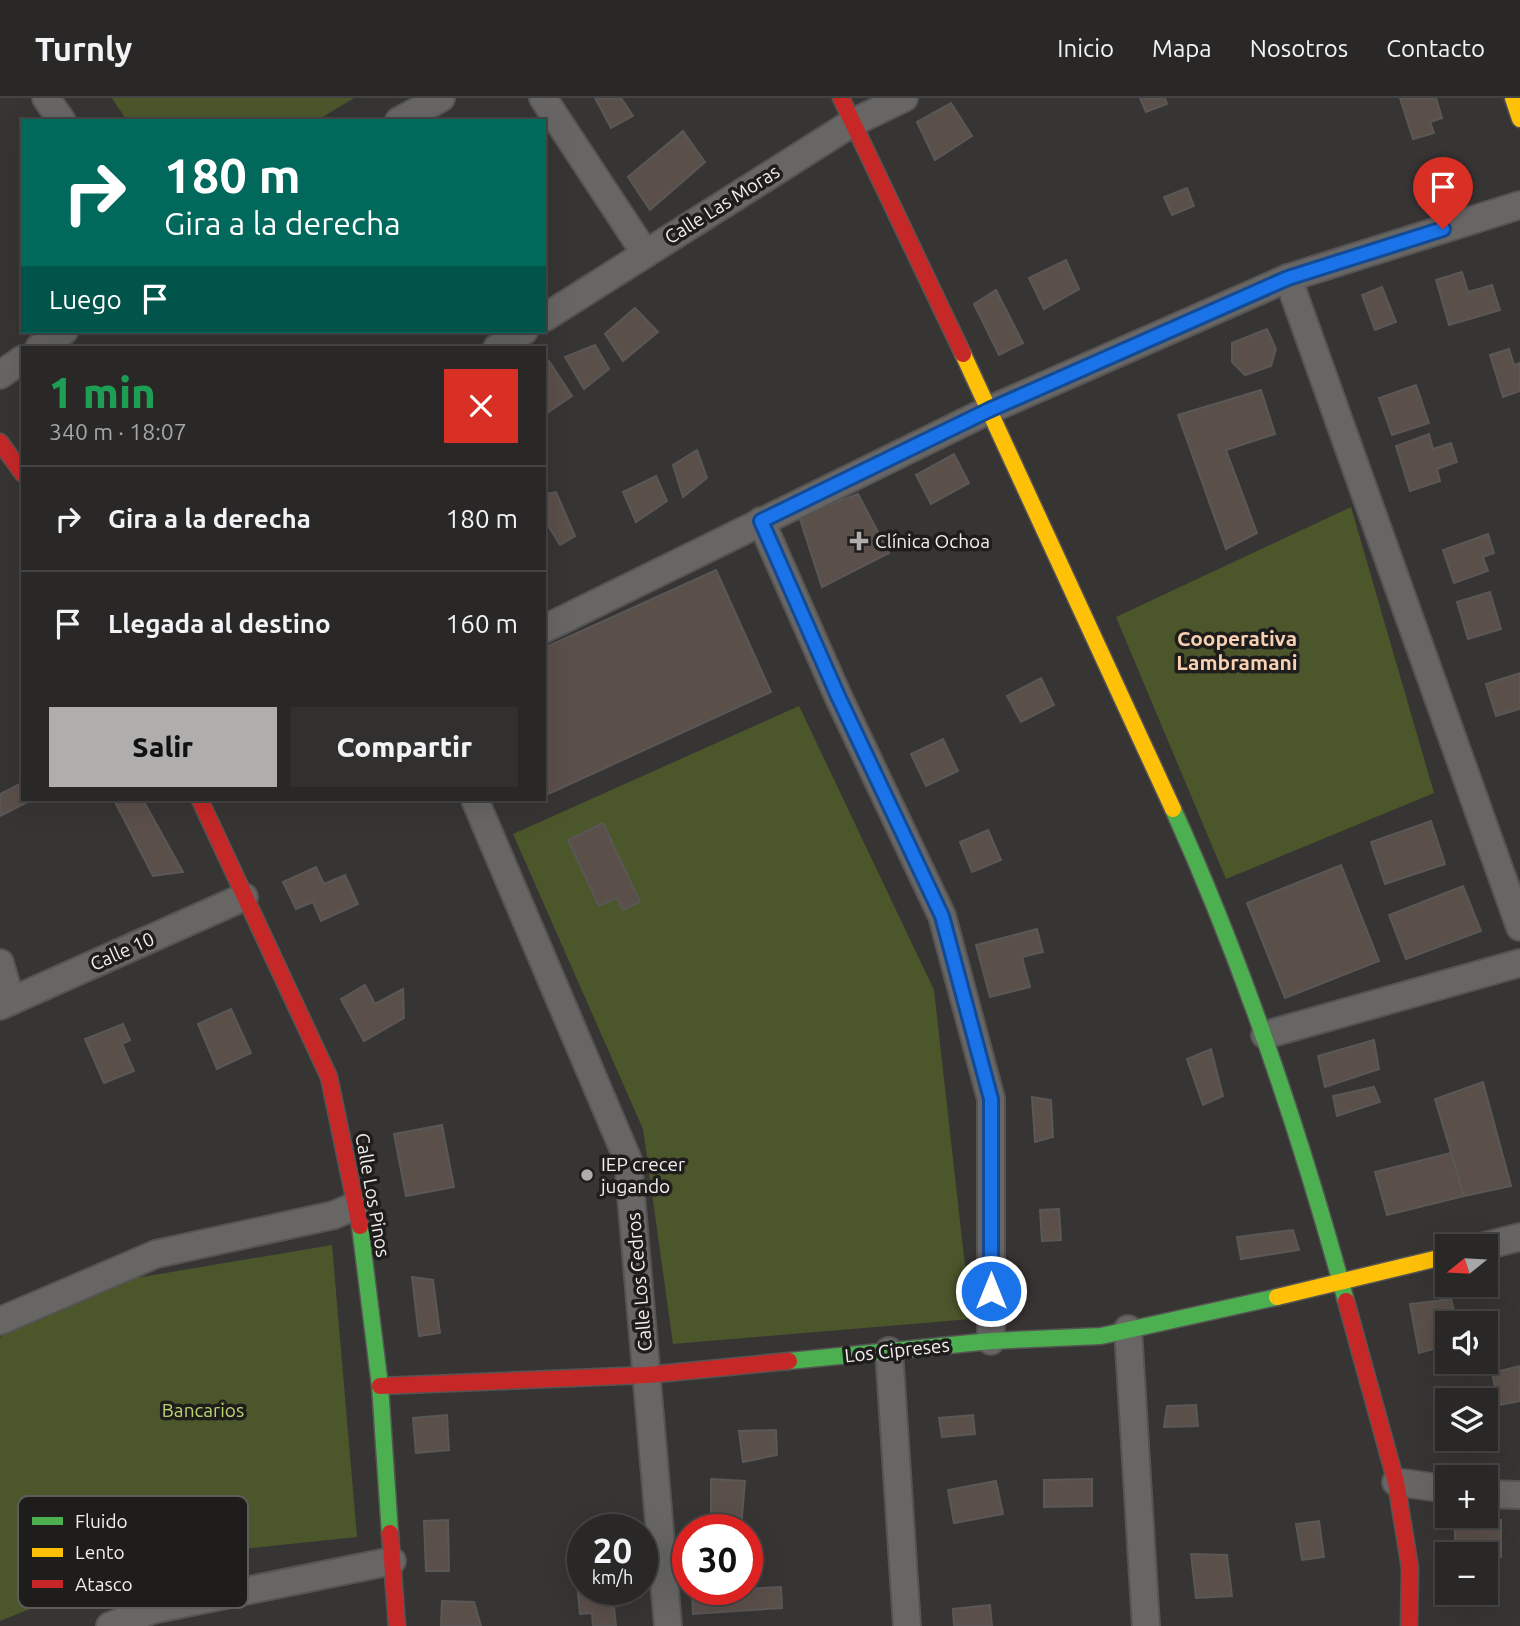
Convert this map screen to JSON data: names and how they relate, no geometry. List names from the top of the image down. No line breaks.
{"streets":{"street":["Calle Las Moras","Calle 10","Calle Los Pinos","Calle Los Cedros","Los Cipreses"]},"crossings":[["Calle 10","Calle Los Pinos"],["Calle Los Pinos","Los Cipreses"],["Calle Los Cedros","Los Cipreses"]],"districts":["Cooperativa Lambramani"],"parks":["Bancarios"],"places":{"health":["Clínica Ochoa"],"other":["IEP crecer jugando"]},"legend":["Fluido","Lento","Atasco"],"north":"left","page":{"header":"Turnly","nav":["Inicio","Mapa","Nosotros","Contacto"],"turn":["180 m","Gira a la derecha"],"then":"Luego","heading":["1 min","340 m · 18:07"],"list":[{"name":"Gira a la derecha","value":"180 m"},{"name":"Llegada al destino","value":"160 m"}],"buttons":["Salir","Compartir"],"map_buttons":["+","−"],"speed":"20 km/h","limit":"30"}}
